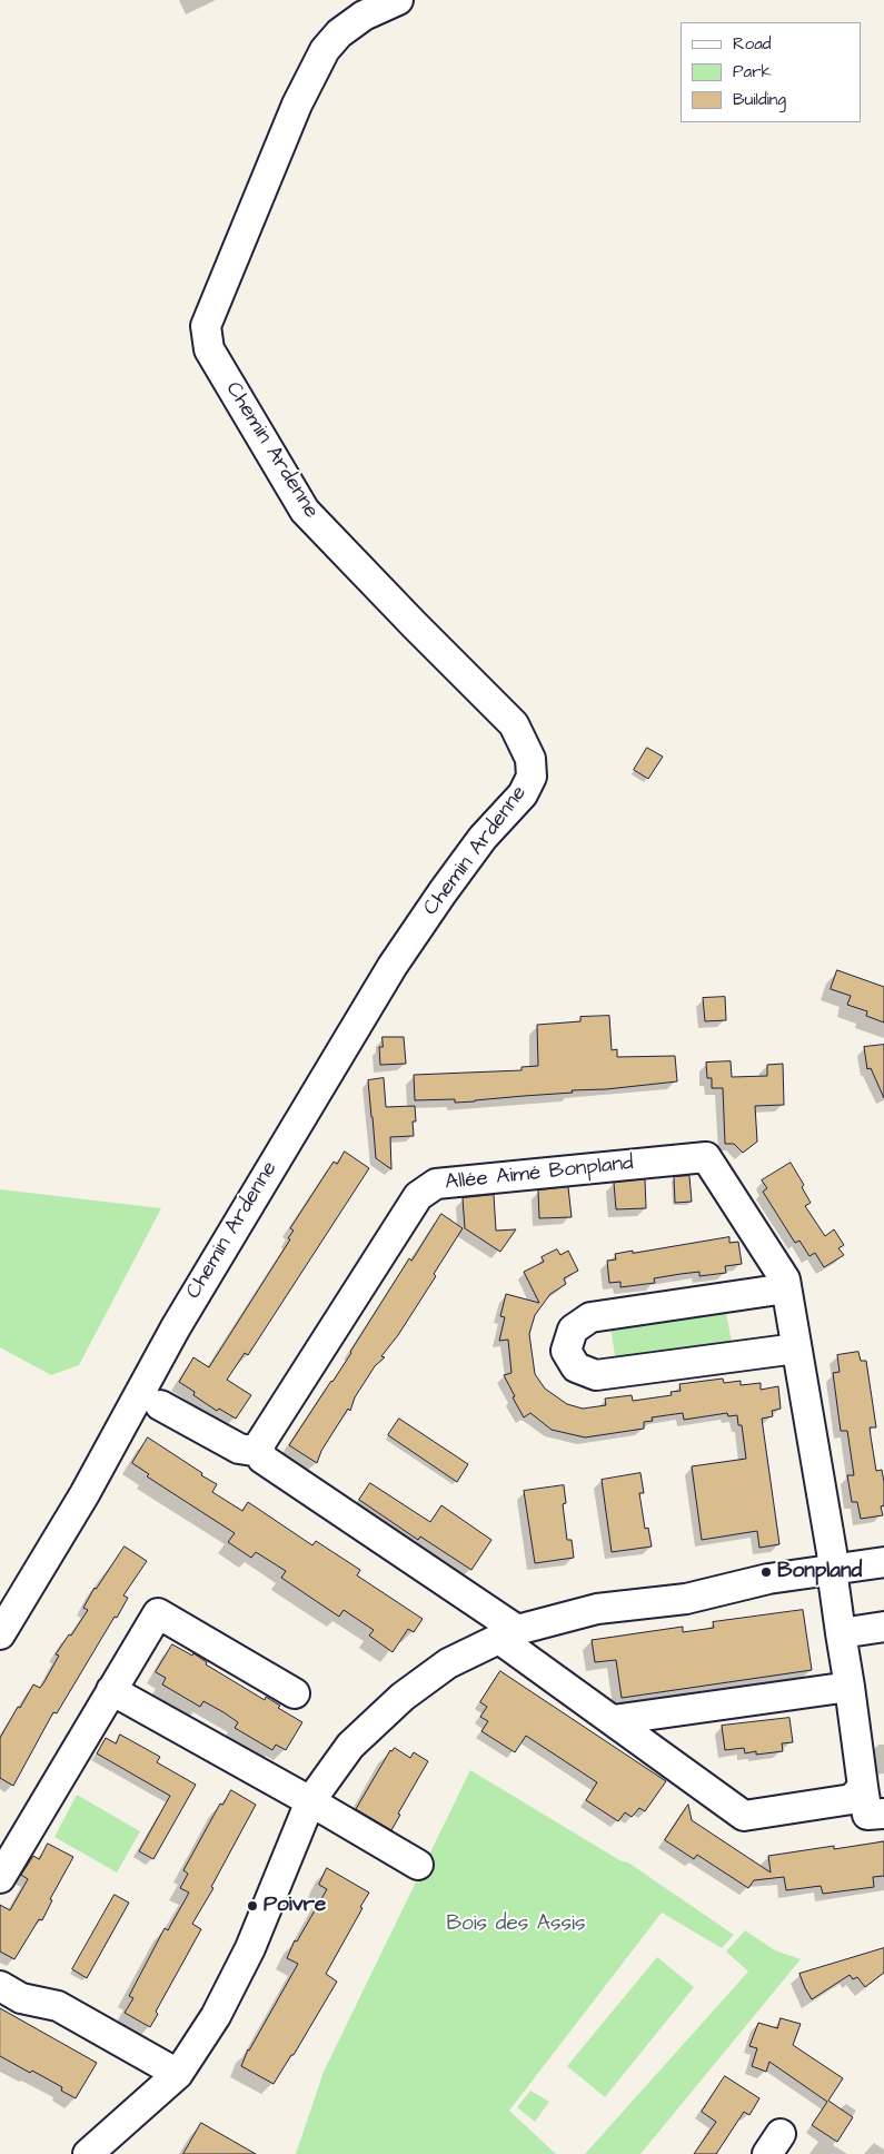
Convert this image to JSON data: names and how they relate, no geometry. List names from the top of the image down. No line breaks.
{"streets":{"street":["Chemin Ardenne","Allée Aimé Bonpland"]},"parks":["Bois des Assis"],"places":["Bonpland","Poivre"],"legend":["Road","Park","Building"]}
